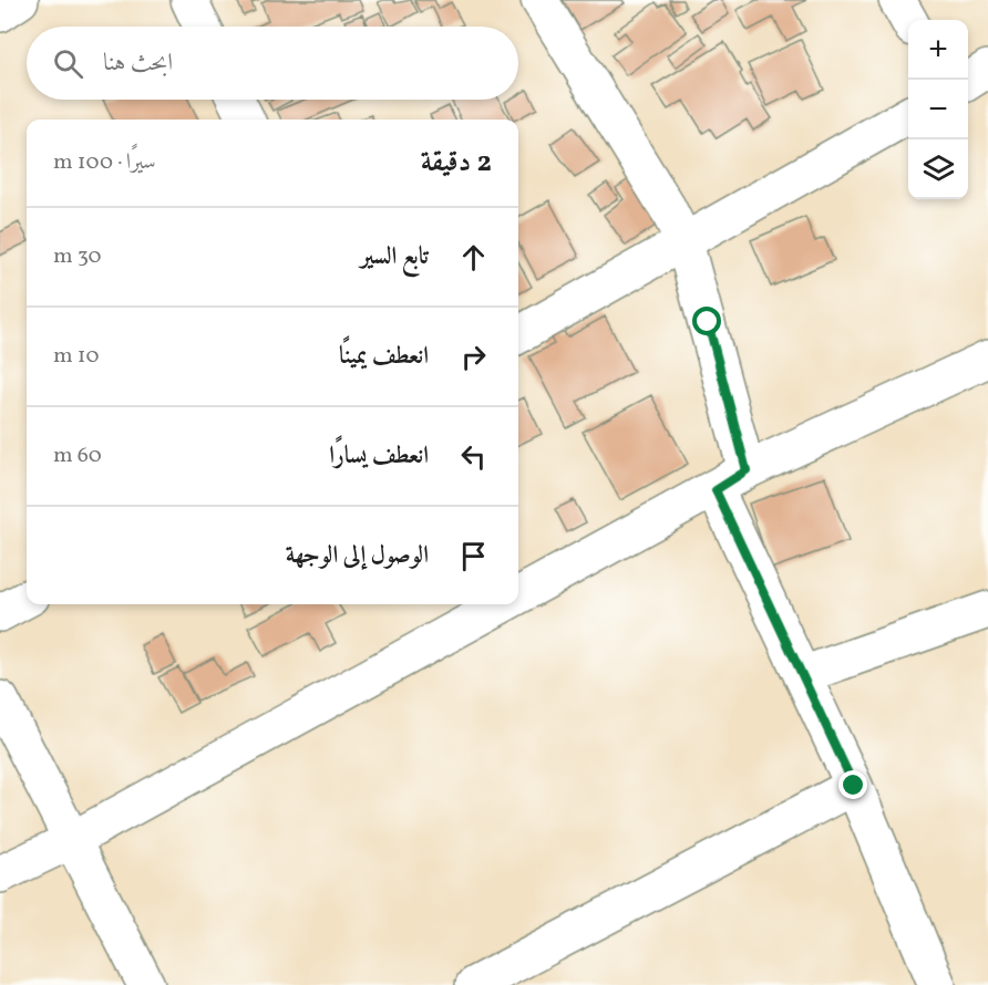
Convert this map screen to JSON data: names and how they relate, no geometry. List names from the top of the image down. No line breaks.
{"page":{"map_buttons":["+","−"],"search":"ابحث هنا","heading":["2 دقيقة","سيرًا · 100 m"],"list":[["تابع السير","30 m"],["انعطف يمينًا","10 m"],["انعطف يسارًا","60 m"],"الوصول إلى الوجهة"]}}
